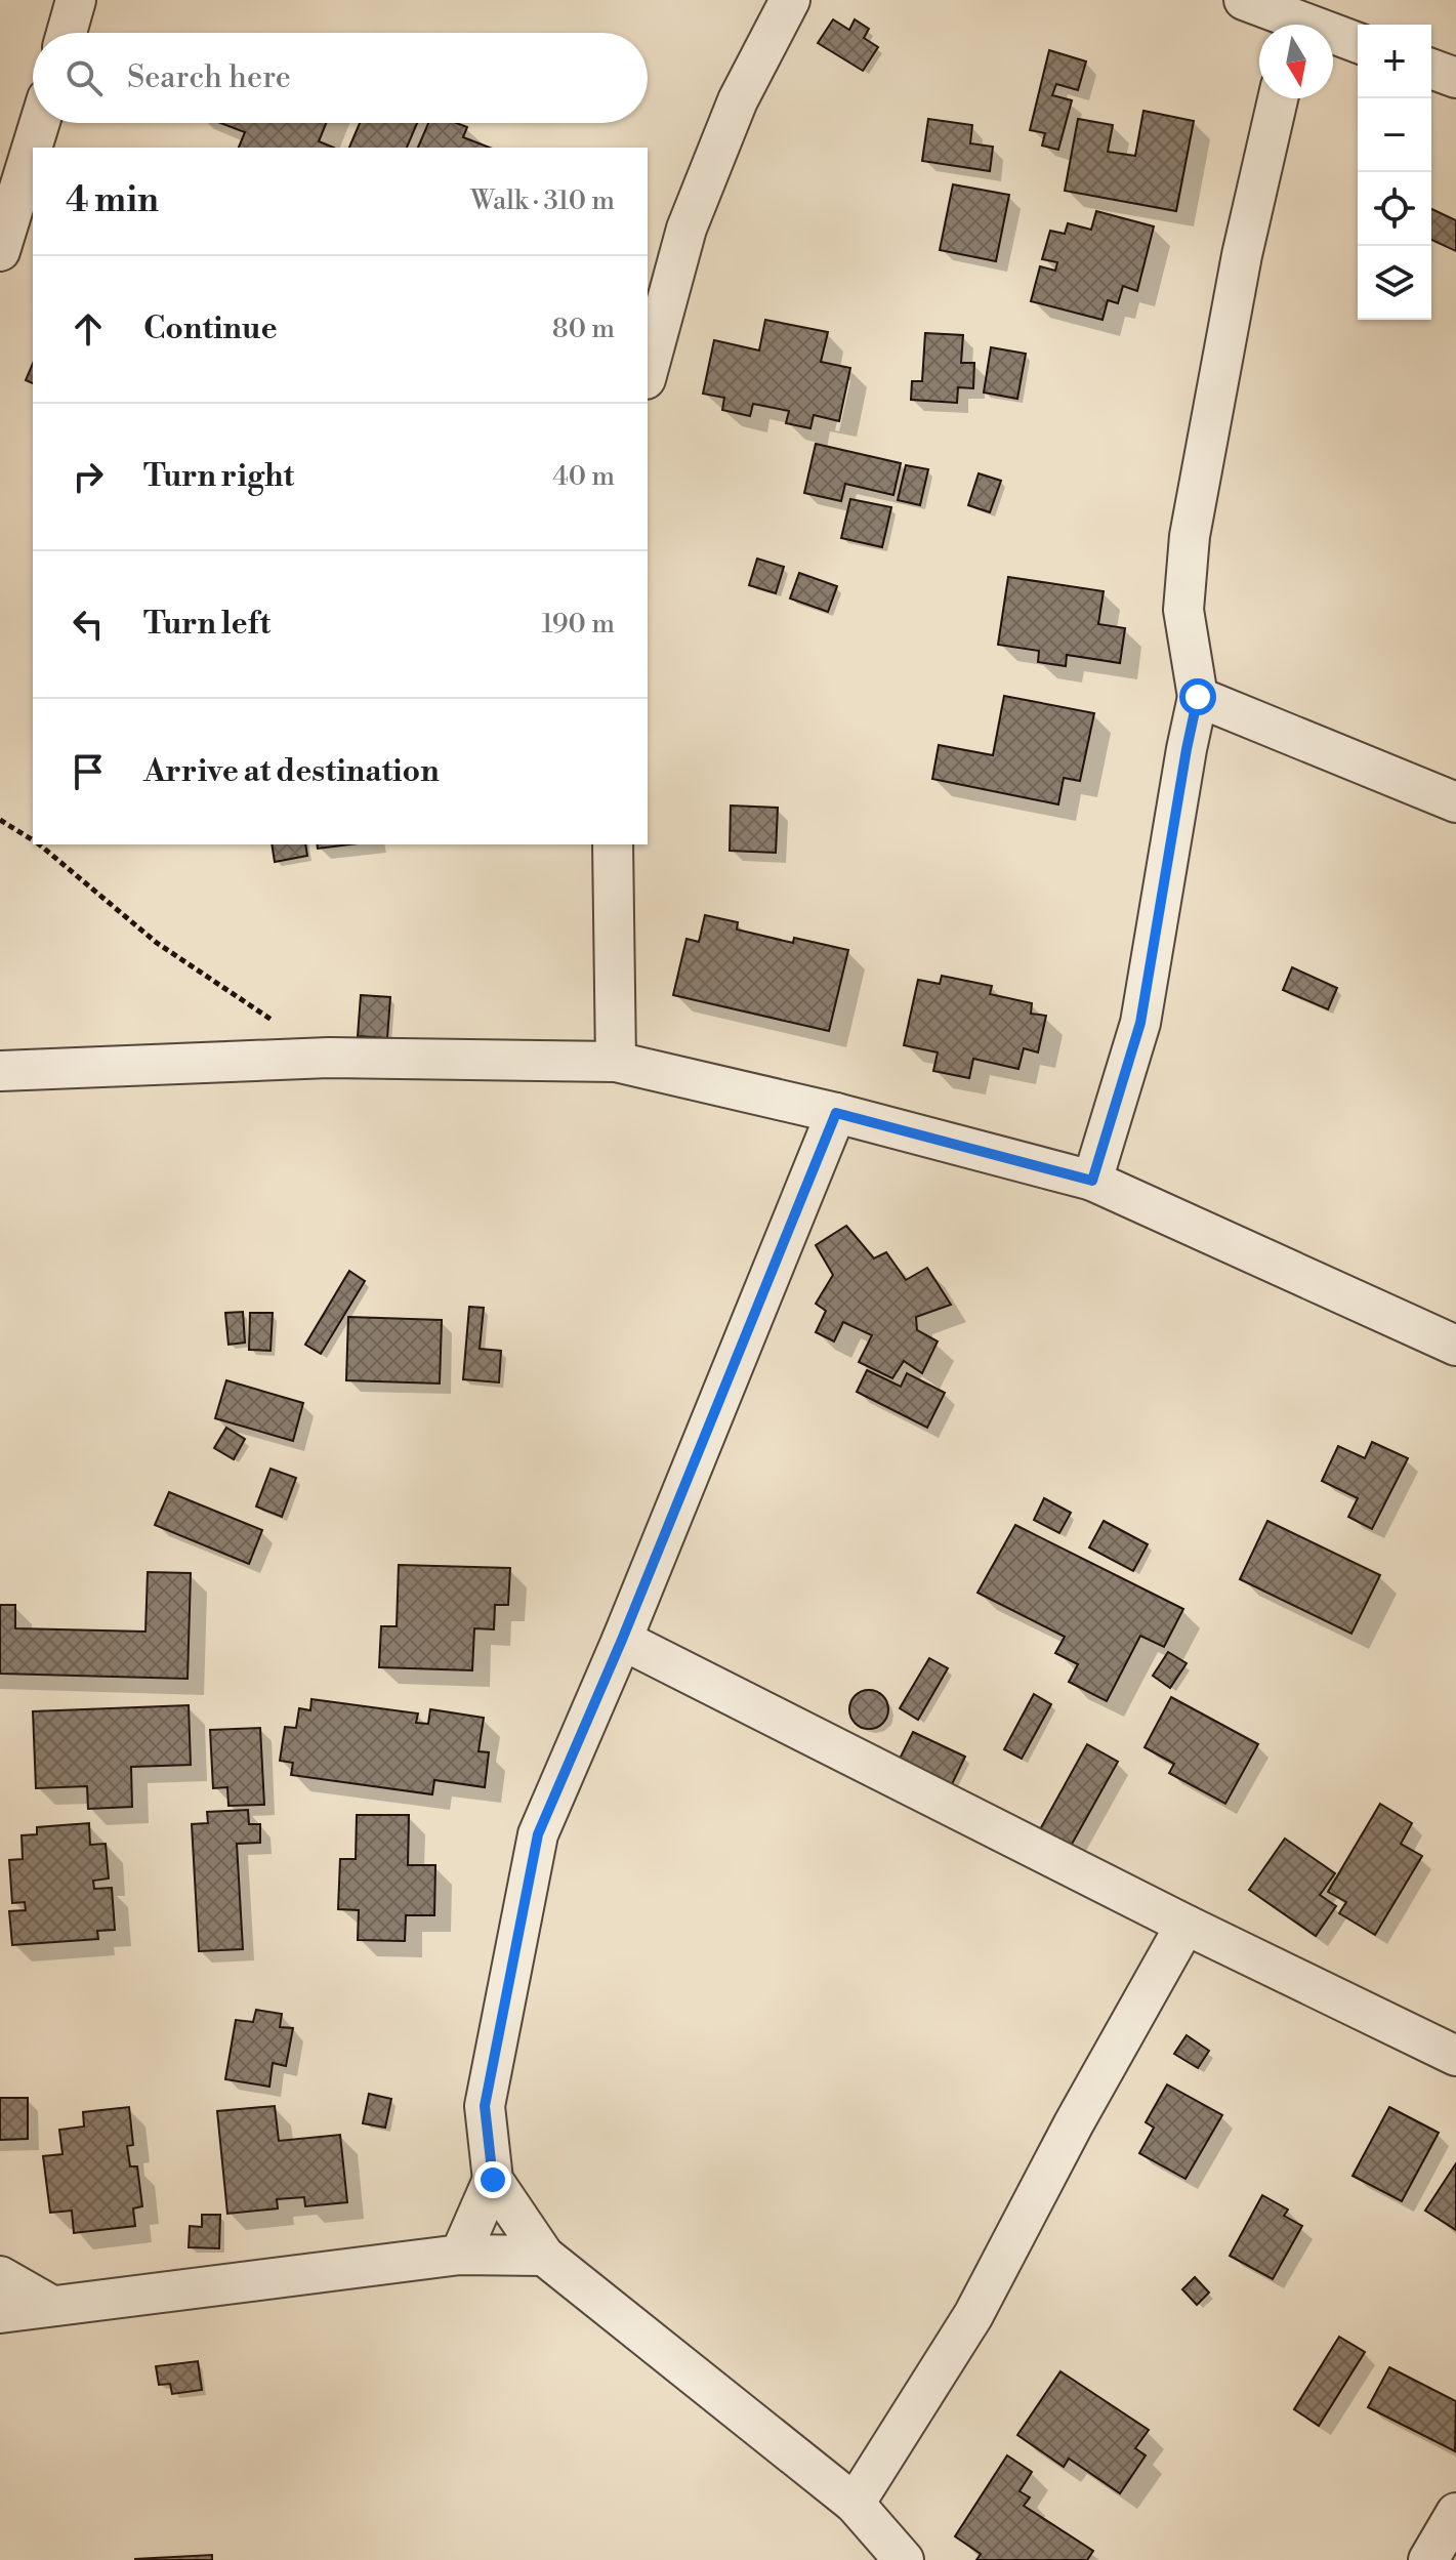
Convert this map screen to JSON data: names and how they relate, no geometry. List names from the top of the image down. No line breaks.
{"north":"bottom","page":{"map_buttons":["+","−"],"search":"Search here","heading":["4 min","Walk · 310 m"],"list":[["Continue","80 m"],["Turn right","40 m"],["Turn left","190 m"],"Arrive at destination"]}}
